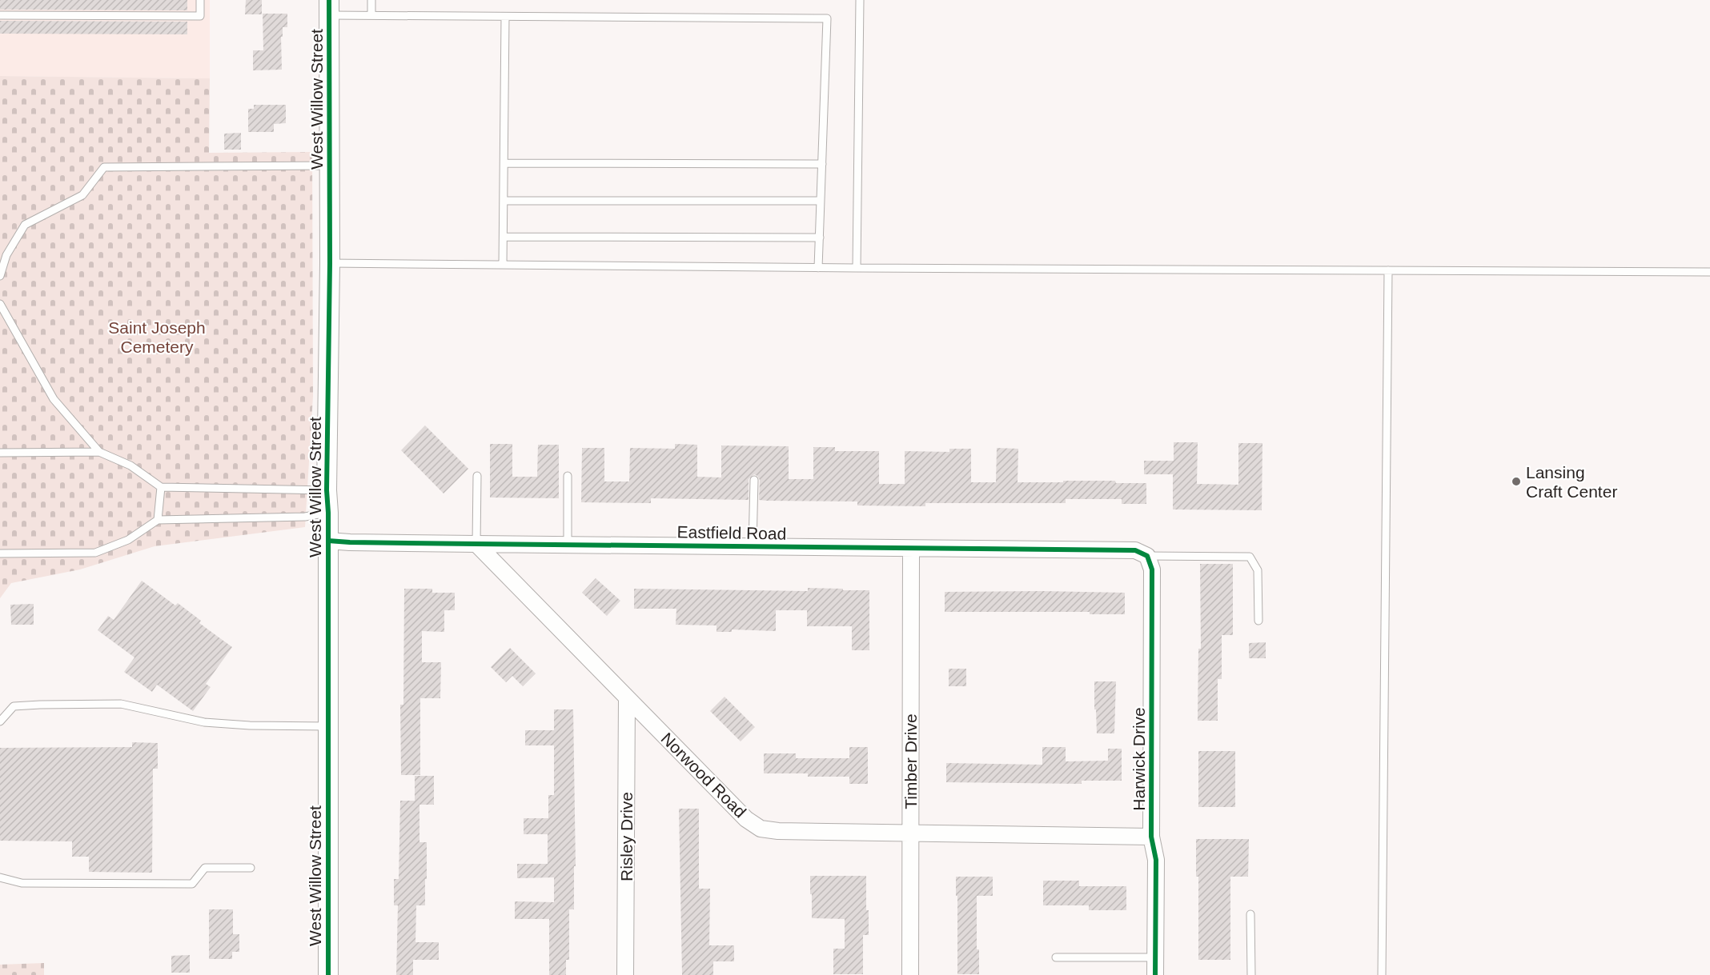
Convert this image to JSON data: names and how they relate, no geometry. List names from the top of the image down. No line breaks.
{"streets":{"street":["West Willow Street","Eastfield Road","Harwick Drive","Timber Drive","Norwood Road","Risley Drive"]},"crossings":[["West Willow Street","Eastfield Road"],["Eastfield Road","Harwick Drive"],["Eastfield Road","Timber Drive"],["Eastfield Road","Norwood Road"],["Harwick Drive","Norwood Road"],["Timber Drive","Norwood Road"],["Norwood Road","Risley Drive"]],"parks":["Saint Joseph Cemetery"],"places":["Lansing Craft Center"]}
